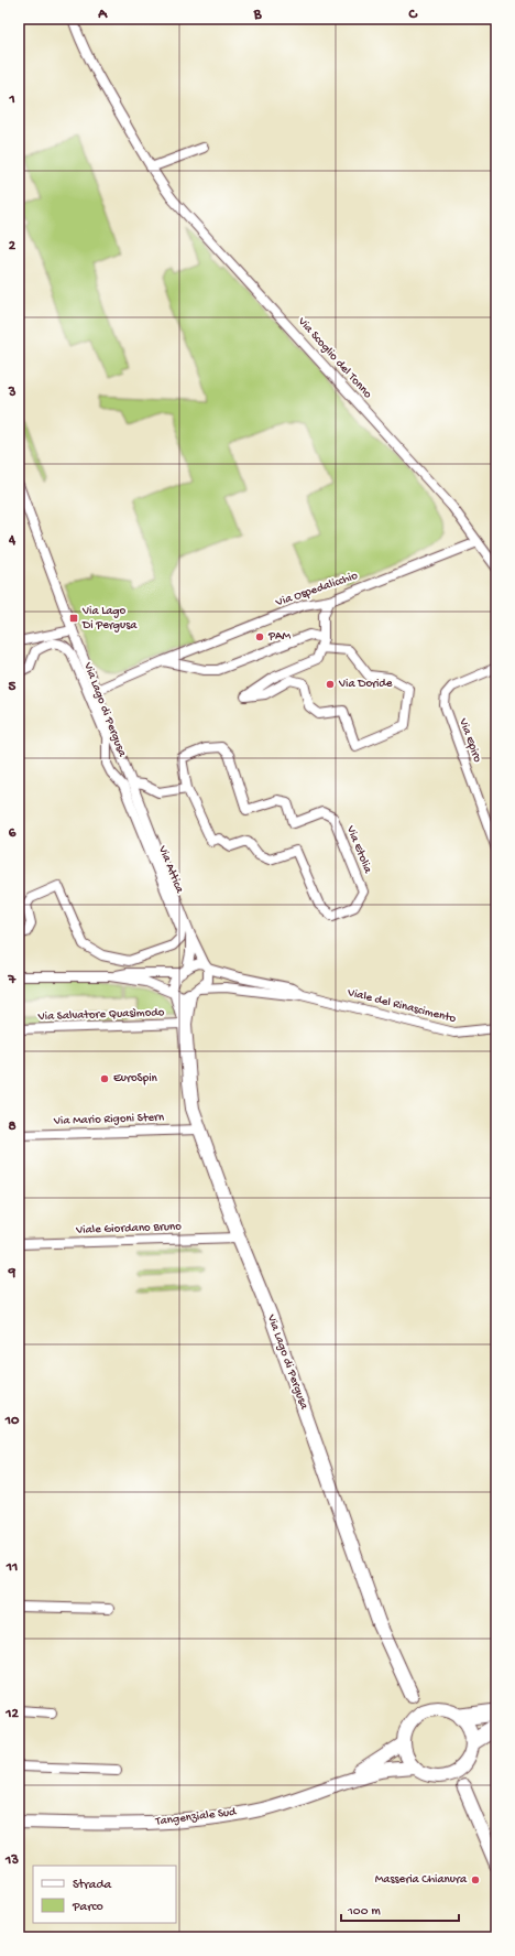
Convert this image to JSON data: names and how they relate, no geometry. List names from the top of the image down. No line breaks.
{"streets":{"street":["Via Scoglio del Tonno","Via Ospedalicchio","Via Lago di Pergusa","Via Epiro","Via Etolia","Via Attica","Viale del Rinascimento","Via Salvatore Quasìmodo","Via Mario Rigoni Stern","Viale Giordano Bruno","Tangenziale Sud"]},"crossings":[["Via Scoglio del Tonno","Via Ospedalicchio"],["Via Ospedalicchio","Via Lago di Pergusa"],["Via Lago di Pergusa","Viale del Rinascimento"],["Via Lago di Pergusa","Via Salvatore Quasìmodo"],["Via Lago di Pergusa","Via Mario Rigoni Stern"],["Via Lago di Pergusa","Viale Giordano Bruno"],["Via Lago di Pergusa","Tangenziale Sud"]],"places":{"transit":["Via Lago Di Pergusa"],"other":["PAM","Via Doride","EuroSpin","Masseria Chianura"]},"legend":["Strada","Parco"],"scale_bar":"100 m","grid":{"columns":["A","B","C"],"rows":["1","2","3","4","5","6","7","8","9","10","11","12","13"]}}
